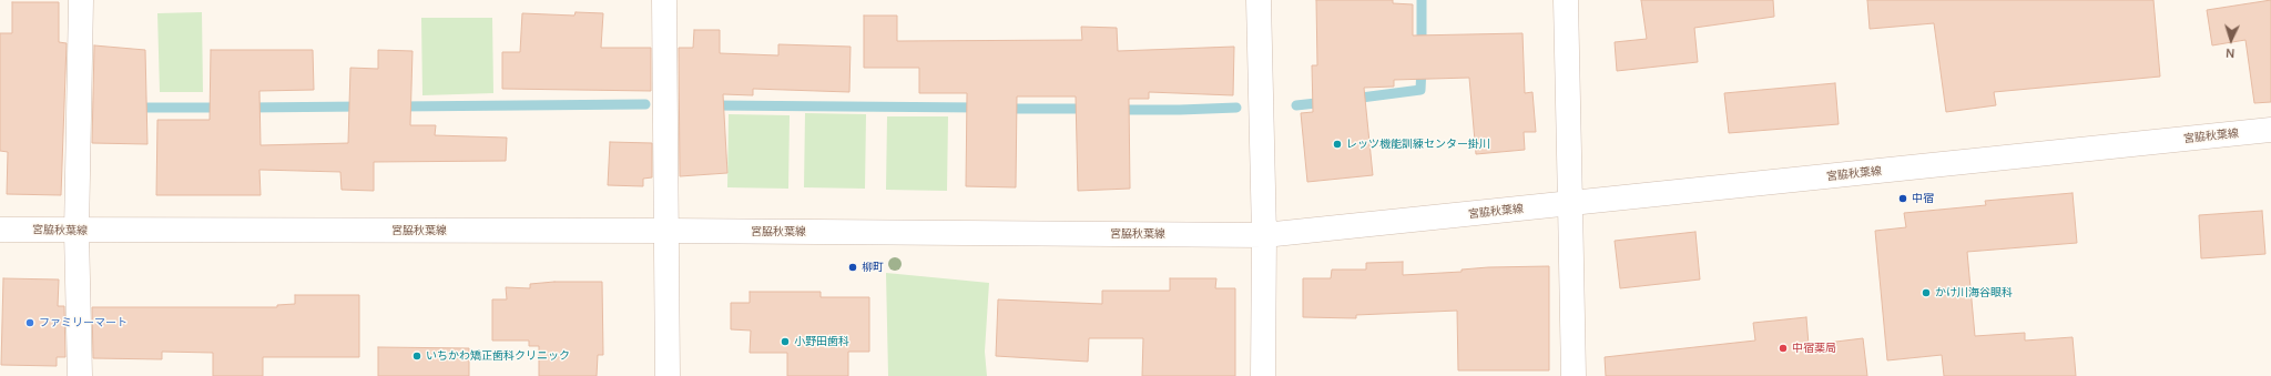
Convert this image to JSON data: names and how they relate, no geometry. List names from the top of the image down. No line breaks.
{"streets":{"street":["宮脇秋葉線"]},"places":["レッツ機能訓練センター掛川","中宿","柳町","かけ川海谷眼科","ファミリーマート","小野田歯科","中宿薬局","いちかわ矯正歯科クリニック"],"north":"bottom"}
